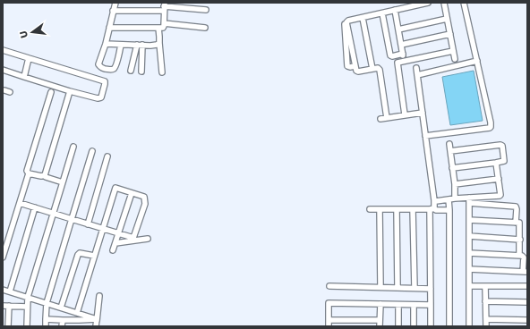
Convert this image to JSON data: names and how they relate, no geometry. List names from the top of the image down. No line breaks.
{"north":"left"}
